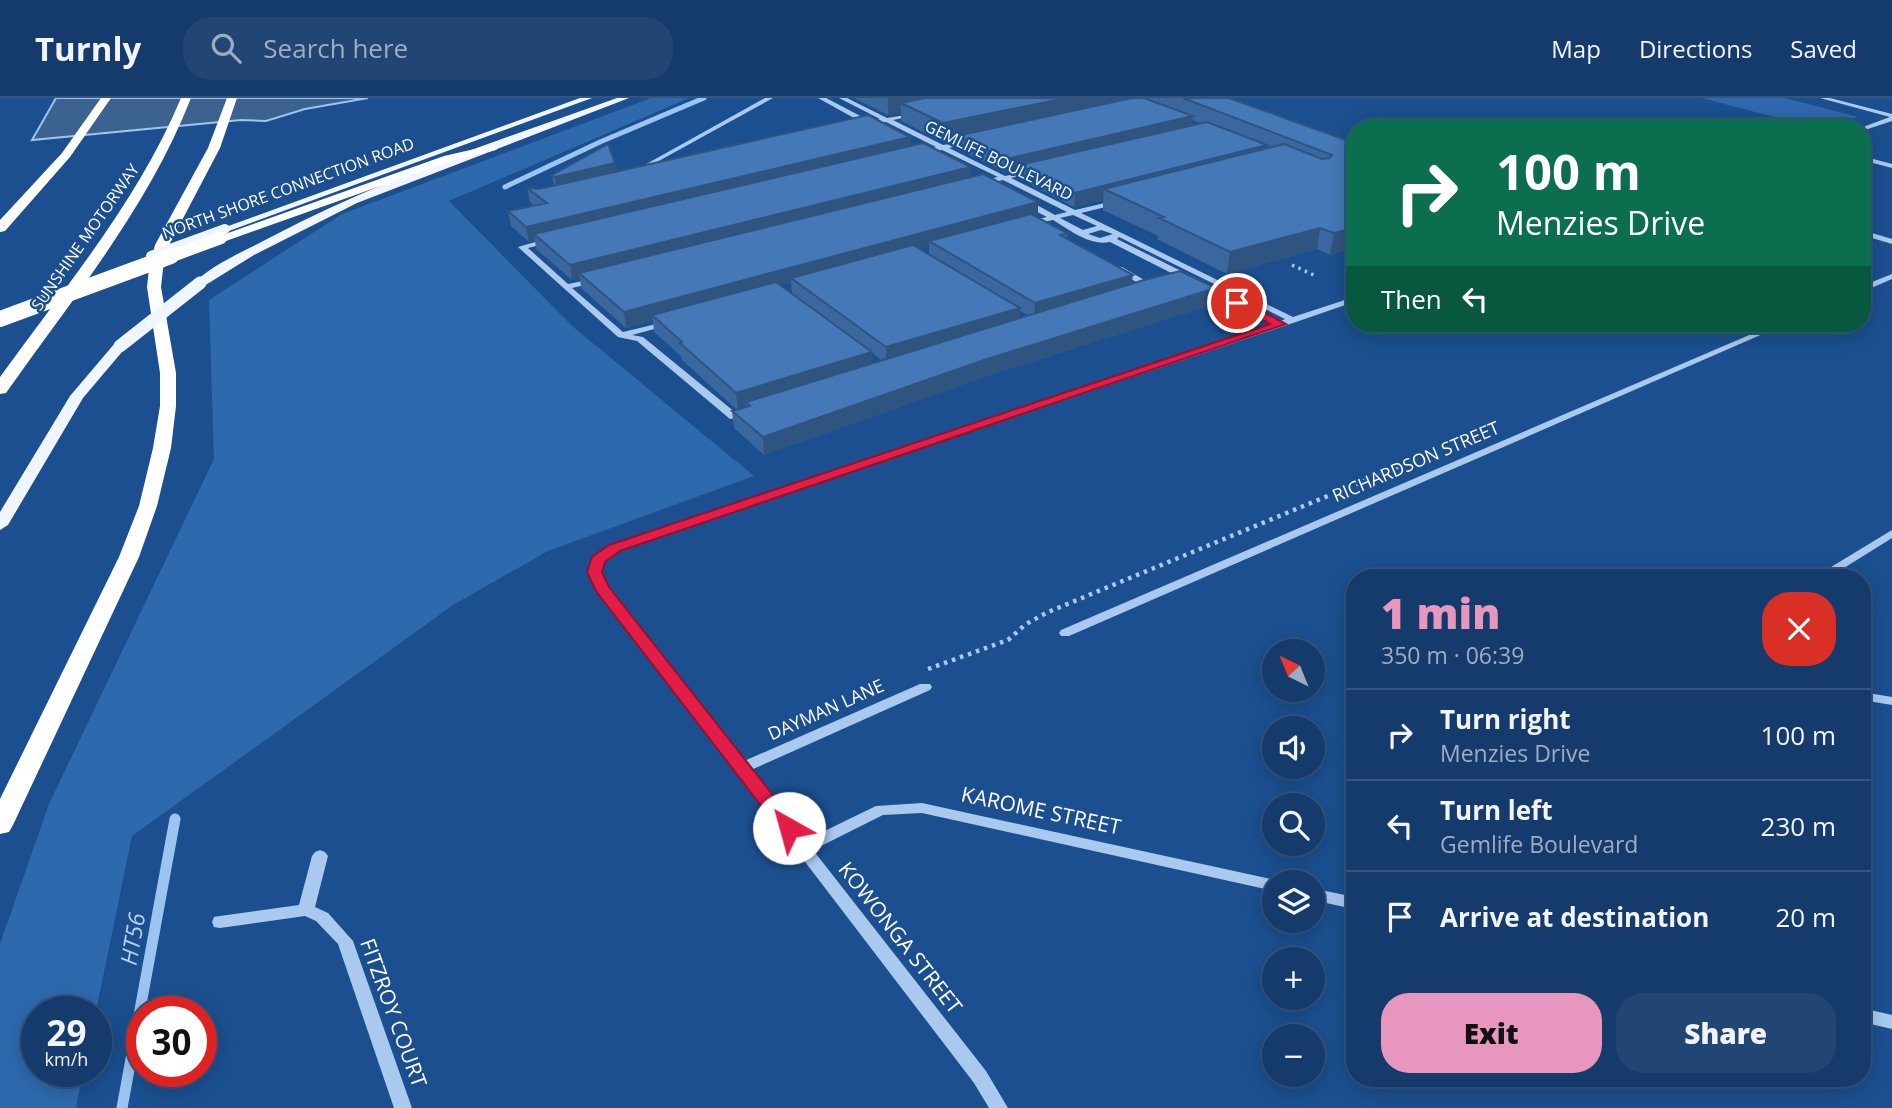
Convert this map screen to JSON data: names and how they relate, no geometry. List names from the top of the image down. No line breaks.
{"streets":{"highway":["SUNSHINE MOTORWAY"],"main road":["NORTH SHORE CONNECTION ROAD"],"street":["GEMLIFE BOULEVARD","RICHARDSON STREET","DAYMAN LANE","KAROME STREET","KOWONGA STREET","FITZROY COURT"]},"crossings":[["DAYMAN LANE","KOWONGA STREET"],["KAROME STREET","KOWONGA STREET"]],"water":["HT56"],"north":"top left","page":{"header":"Turnly","search":"Search here","nav":["Map","Directions","Saved"],"turn":["100 m","Menzies Drive"],"then":"Then","heading":["1 min","350 m · 06:39"],"map_buttons":["+","−"],"list":[{"name":"Turn right","note":"Menzies Drive","value":"100 m"},{"name":"Turn left","note":"Gemlife Boulevard","value":"230 m"},{"name":"Arrive at destination","value":"20 m"}],"buttons":["Exit","Share"],"speed":"29 km/h","limit":"30"}}
